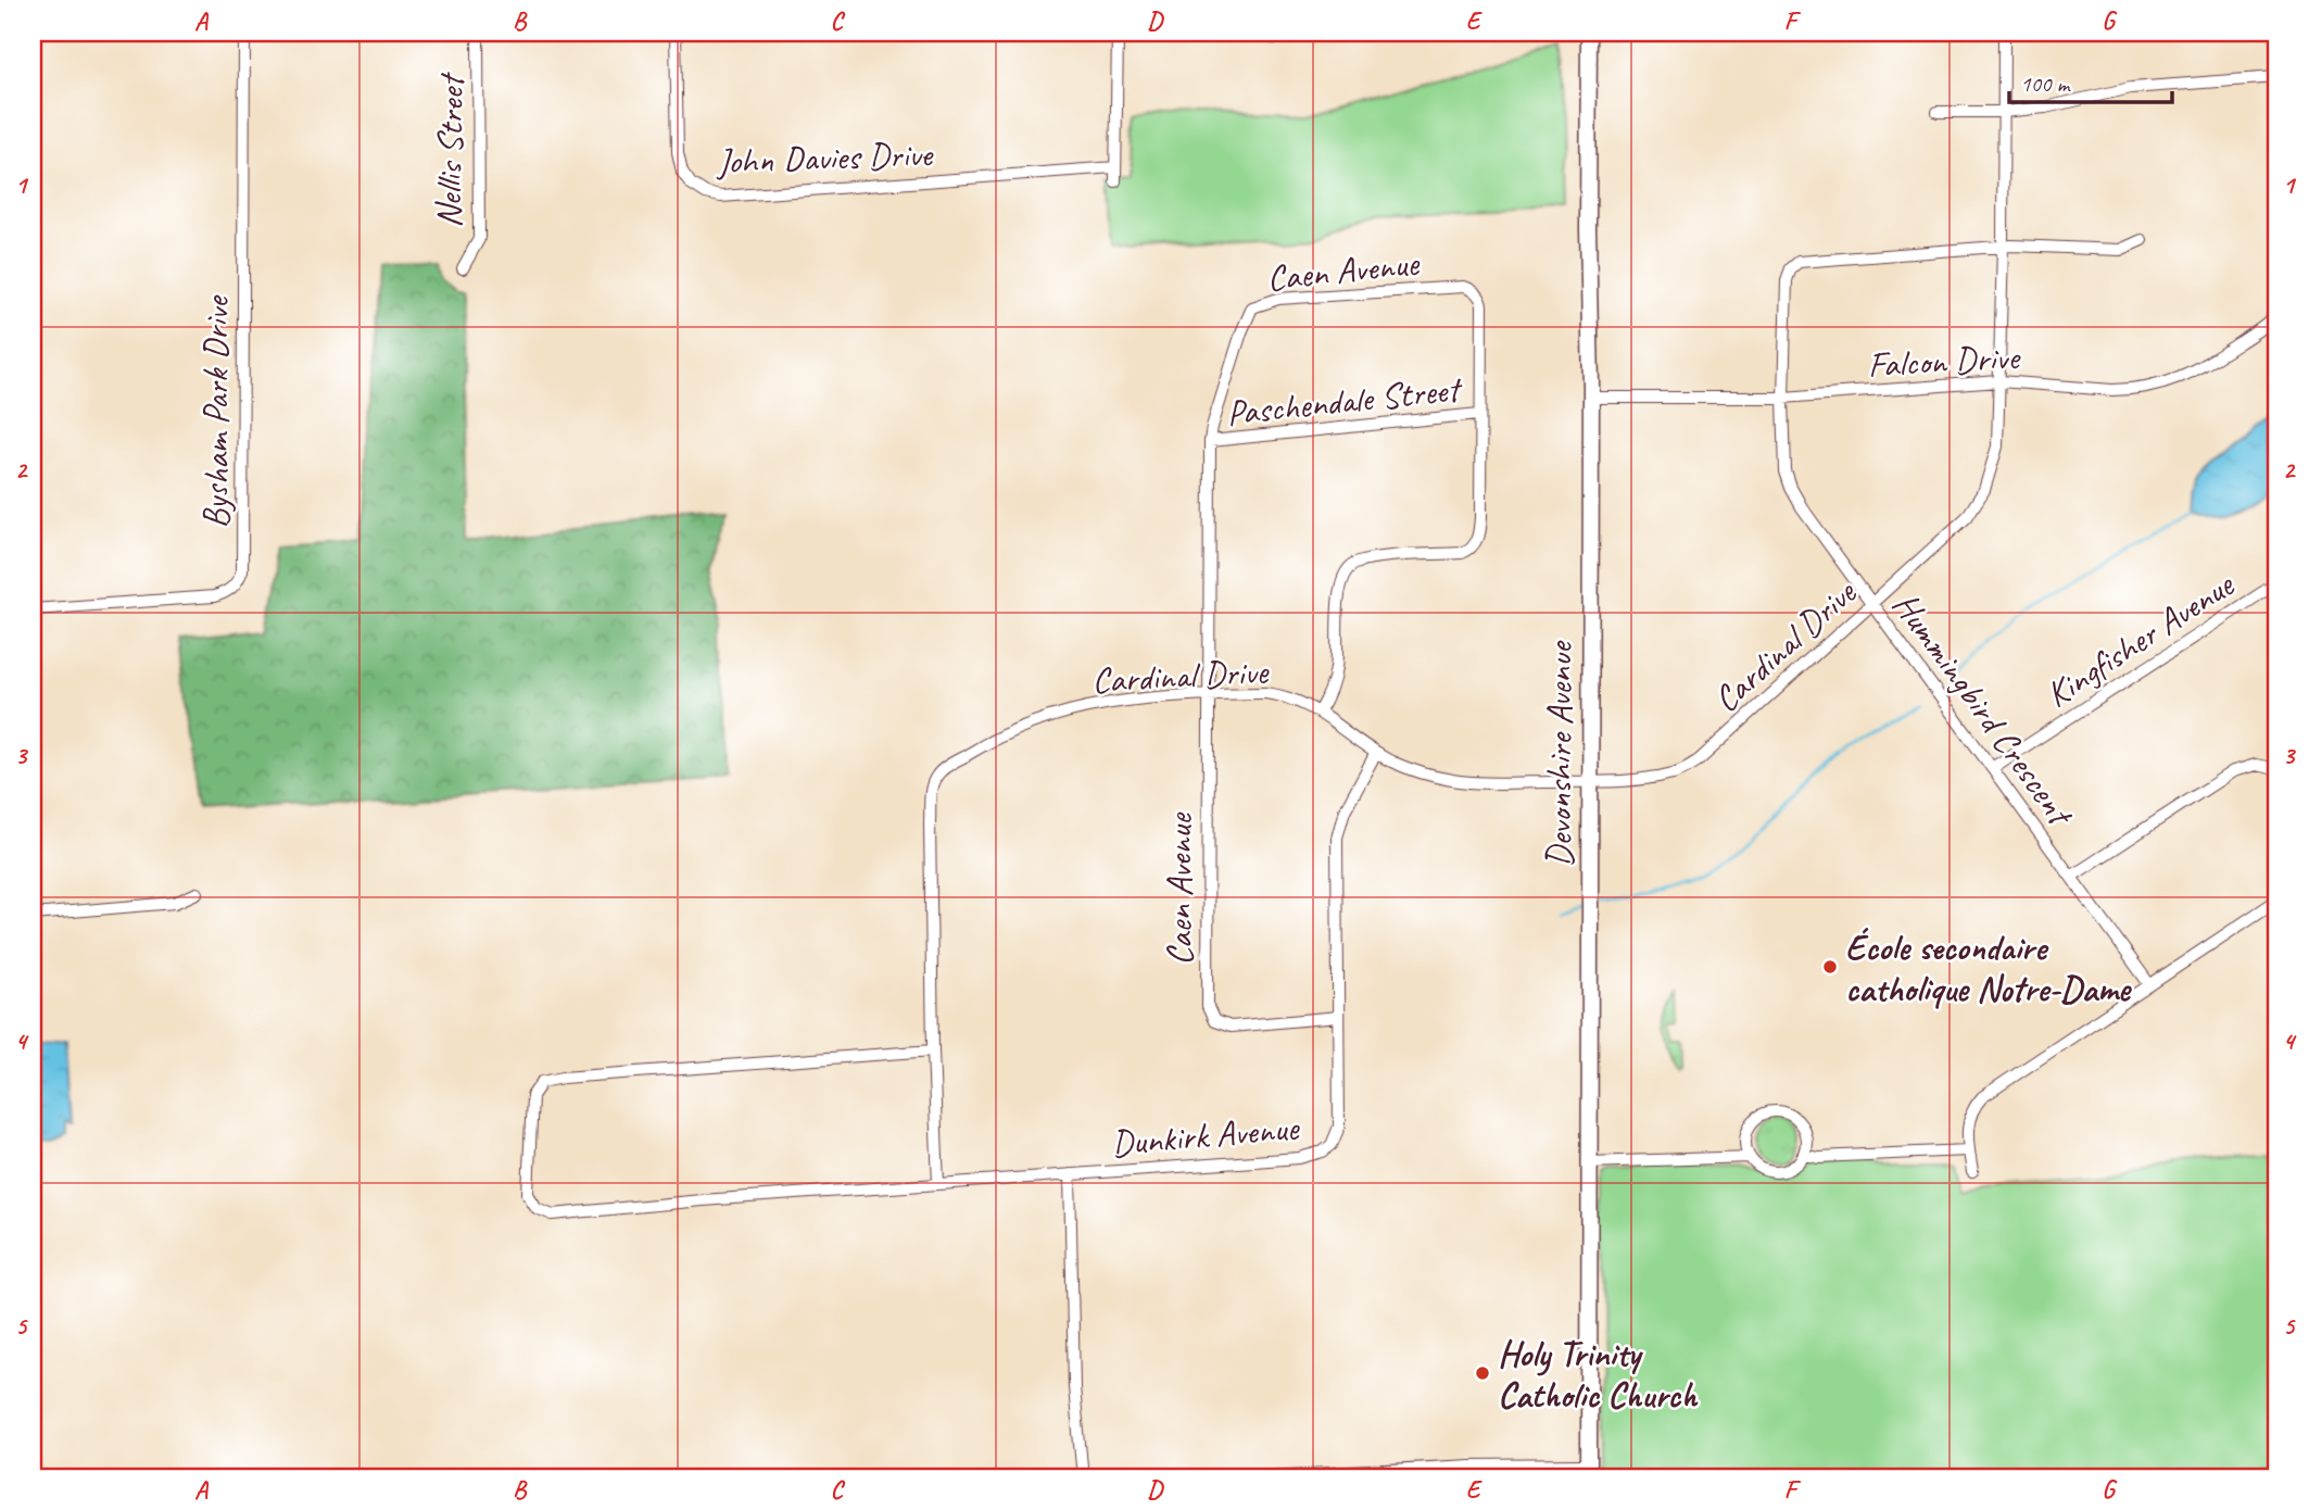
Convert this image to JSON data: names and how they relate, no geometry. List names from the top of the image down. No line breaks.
{"streets":{"main road":["Devonshire Avenue"],"street":["Nellis Street","John Davies Drive","Caen Avenue","Falcon Drive","Paschendale Street","Bysham Park Drive","Kingfisher Avenue","Cardinal Drive","Hummingbird Crescent","Dunkirk Avenue"]},"crossings":[["Caen Avenue","Paschendale Street"],["Caen Avenue","Cardinal Drive"],["Caen Avenue","Dunkirk Avenue"],["Falcon Drive","Cardinal Drive"],["Falcon Drive","Hummingbird Crescent"],["Falcon Drive","Devonshire Avenue"],["Kingfisher Avenue","Hummingbird Crescent"],["Cardinal Drive","Hummingbird Crescent"],["Cardinal Drive","Devonshire Avenue"],["Cardinal Drive","Dunkirk Avenue"]],"places":["École secondaire catholique Notre-Dame","Holy Trinity Catholic Church"],"scale_bar":"100 m","grid":{"columns":["A","B","C","D","E","F","G"],"rows":["1","2","3","4","5"]}}
